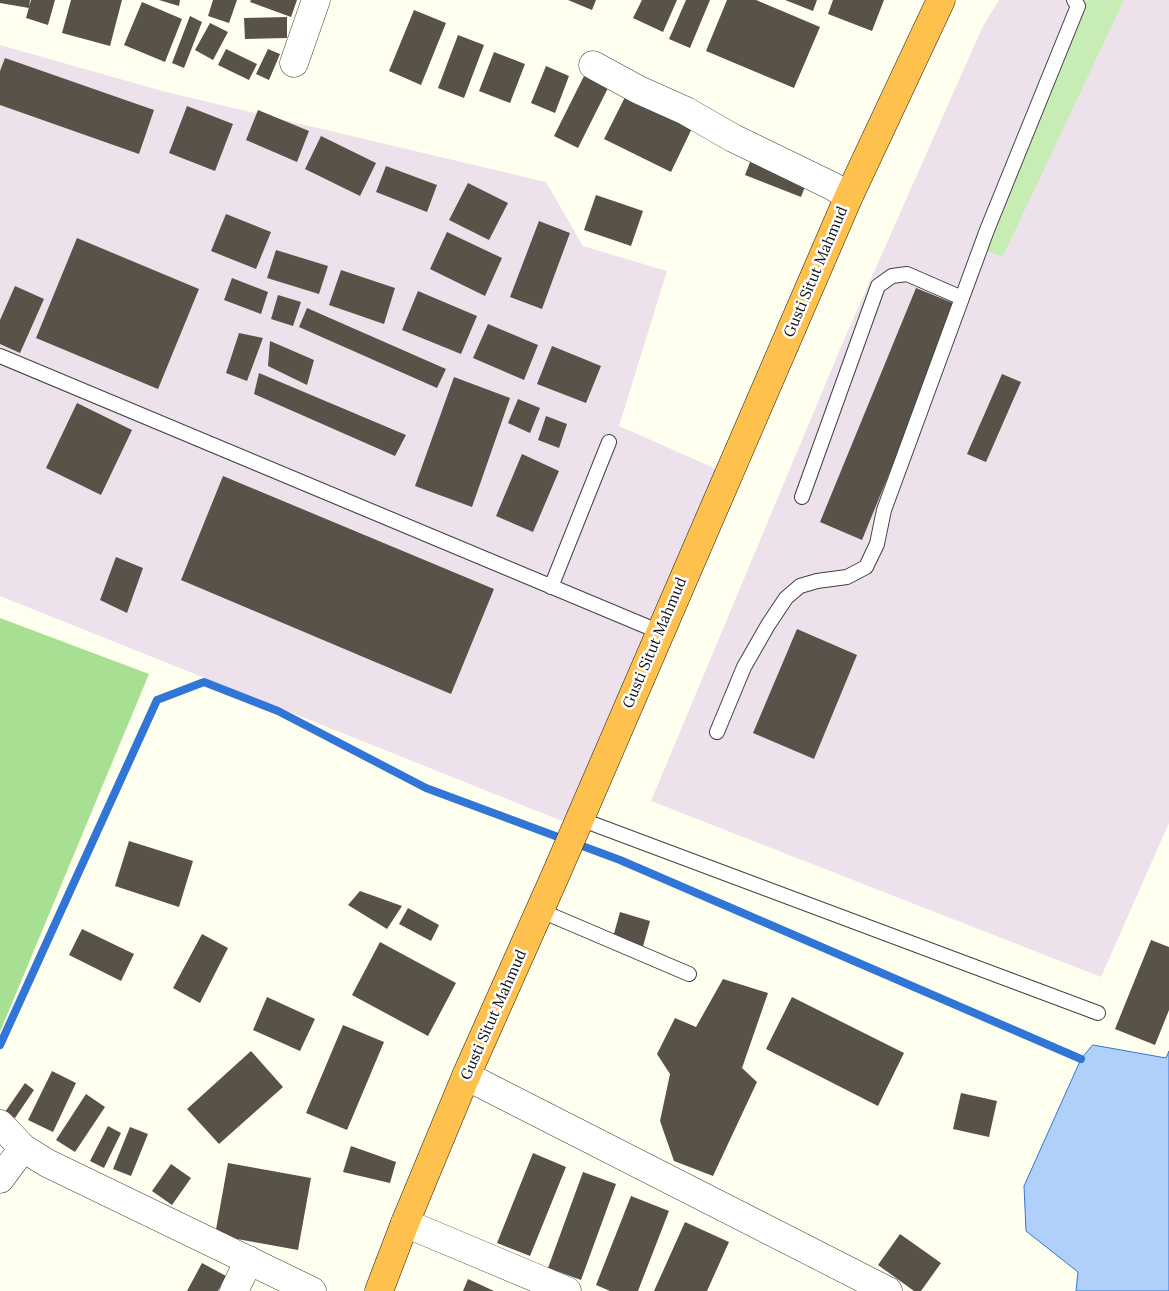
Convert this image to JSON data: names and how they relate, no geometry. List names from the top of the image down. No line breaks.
{"streets":{"highway":["Gusti Situt Mahmud"]}}
